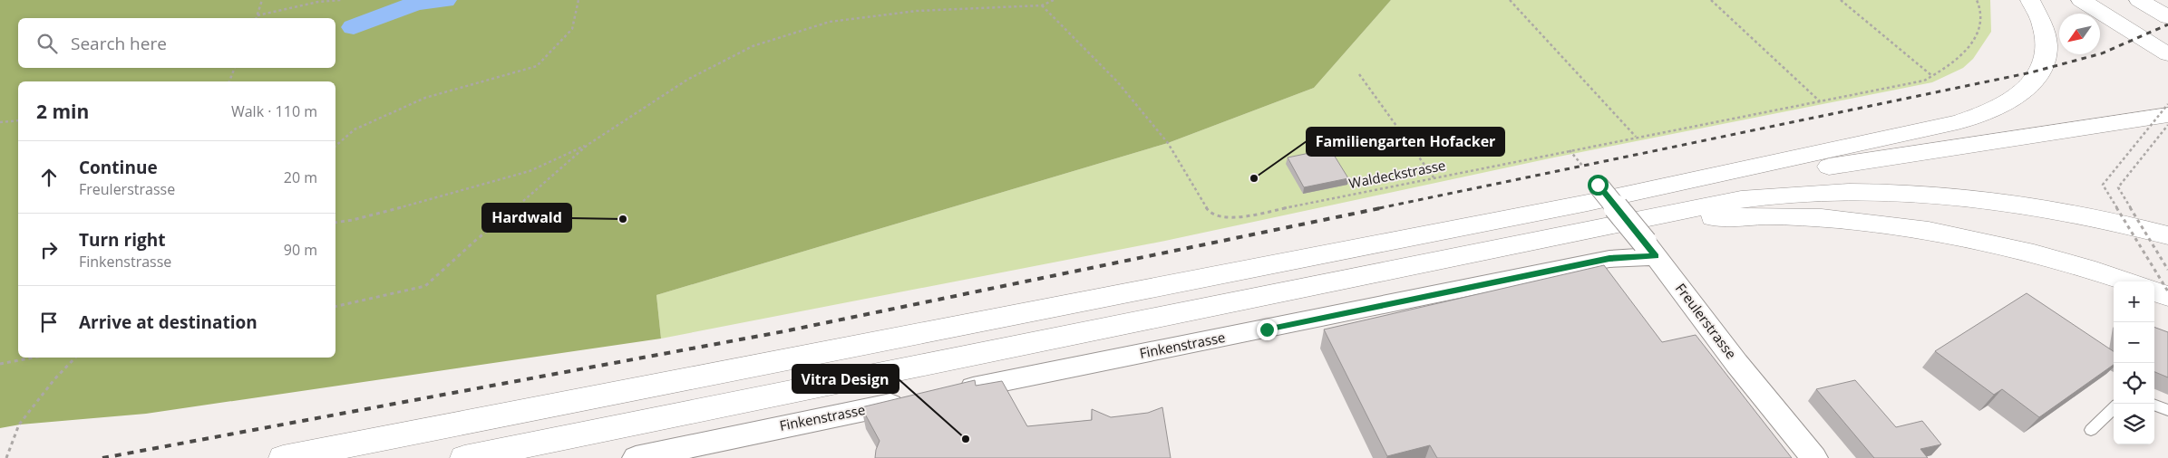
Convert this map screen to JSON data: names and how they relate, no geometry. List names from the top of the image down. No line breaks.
{"streets":{"street":["Freulerstrasse","Finkenstrasse"],"path":["Waldeckstrasse"]},"crossings":[["Freulerstrasse","Finkenstrasse"]],"places":["Familiengarten Hofacker","Hardwald","Vitra Design"],"north":"bottom left","page":{"search":"Search here","heading":["2 min","Walk · 110 m"],"list":[["Continue","Freulerstrasse","20 m"],["Turn right","Finkenstrasse","90 m"],"Arrive at destination"],"map_buttons":["+","−"]}}
